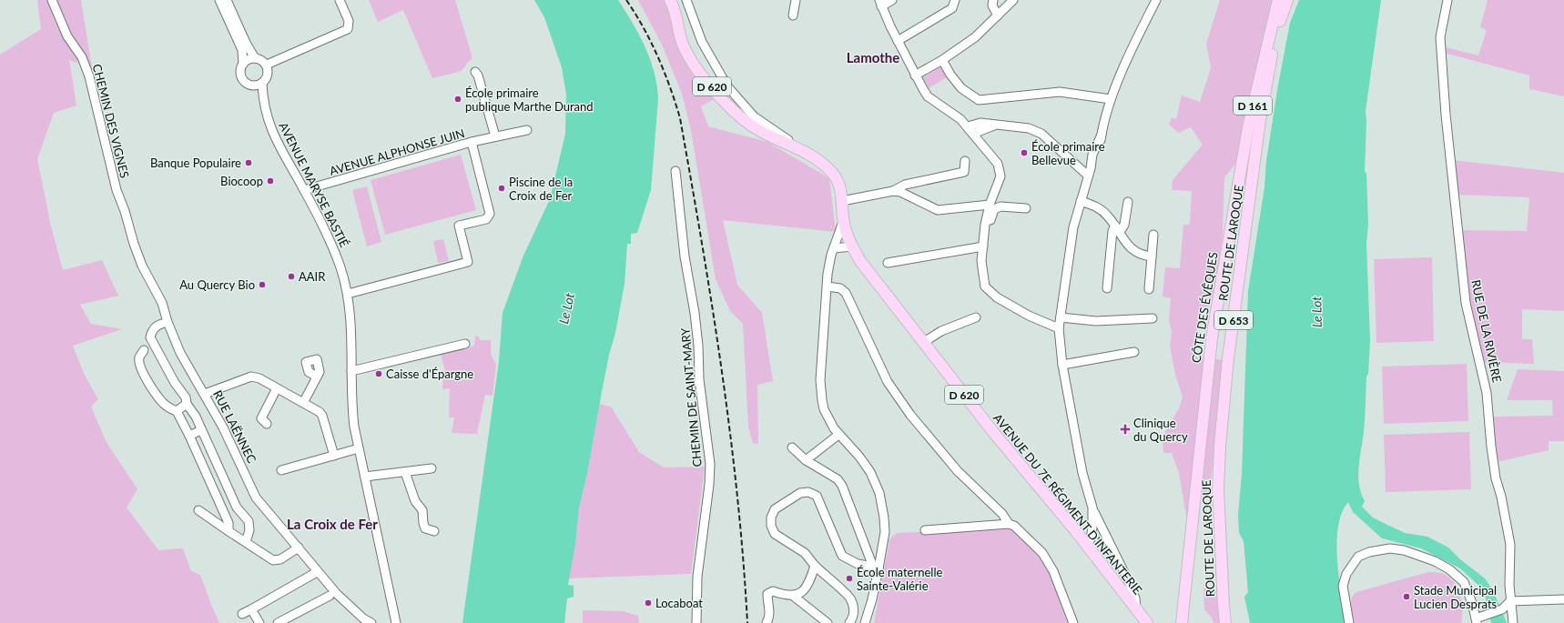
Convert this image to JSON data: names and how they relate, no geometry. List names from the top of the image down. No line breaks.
{"streets":{"main road":["D 620","D 161","ROUTE DE LAROQUE","CÔTE DES ÉVÊQUES","D 653","AVENUE DU 7E RÉGIMENT D'INFANTERIE"],"street":["CHEMIN DES VIGNES","AVENUE ALPHONSE JUIN","AVENUE MARYSE BASTIÉ","RUE DE LA RIVIÈRE","CHEMIN DE SAINT-MARY","RUE LAËNNEC"]},"crossings":[["D 620","AVENUE DU 7E RÉGIMENT D'INFANTERIE"],["CHEMIN DES VIGNES","RUE LAËNNEC"],["AVENUE ALPHONSE JUIN","AVENUE MARYSE BASTIÉ"]],"districts":["Lamothe","La Croix de Fer"],"water":["Le Lot"],"places":{"other":["École primaire publique Marthe Durand","École primaire Bellevue","Banque Populaire","Biocoop","Piscine de la Croix de Fer","AAIR","Au Quercy Bio","Caisse d'Épargne","École maternelle Sainte-Valérie","Stade Municipal Lucien Desprats","Locaboat"],"health":["Clinique du Quercy"]}}
